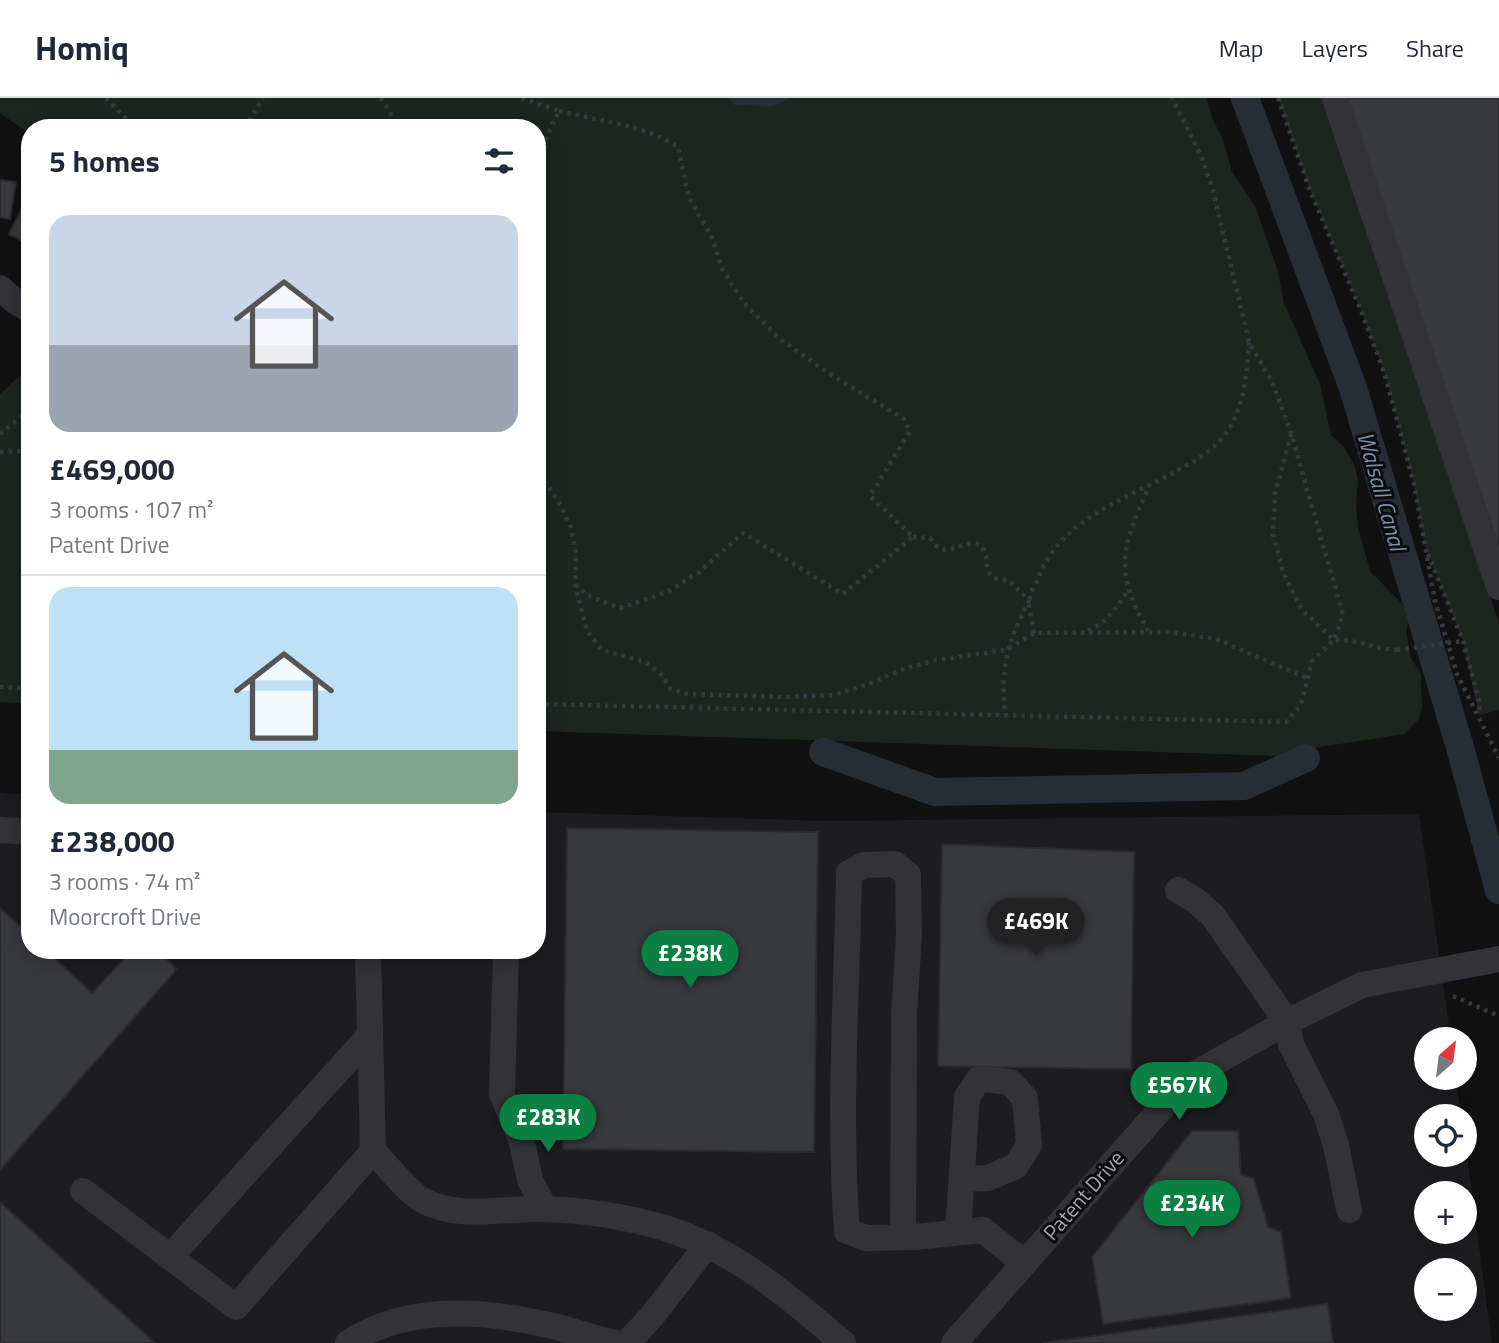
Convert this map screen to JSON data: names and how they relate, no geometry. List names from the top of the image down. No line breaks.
{"streets":{"street":["Patent Drive"]},"water":["Walsall Canal"],"north":"top right","page":{"header":"Homiq","nav":["Map","Layers","Share"],"heading":"5 homes","list":[{"name":"£469,000","note":"3 rooms · 107 m² · Patent Drive"},{"name":"£238,000","note":"3 rooms · 74 m² · Moorcroft Drive"}],"price":["£469K","£238K","£567K","£283K","£234K"],"map_buttons":["+","−"]}}
